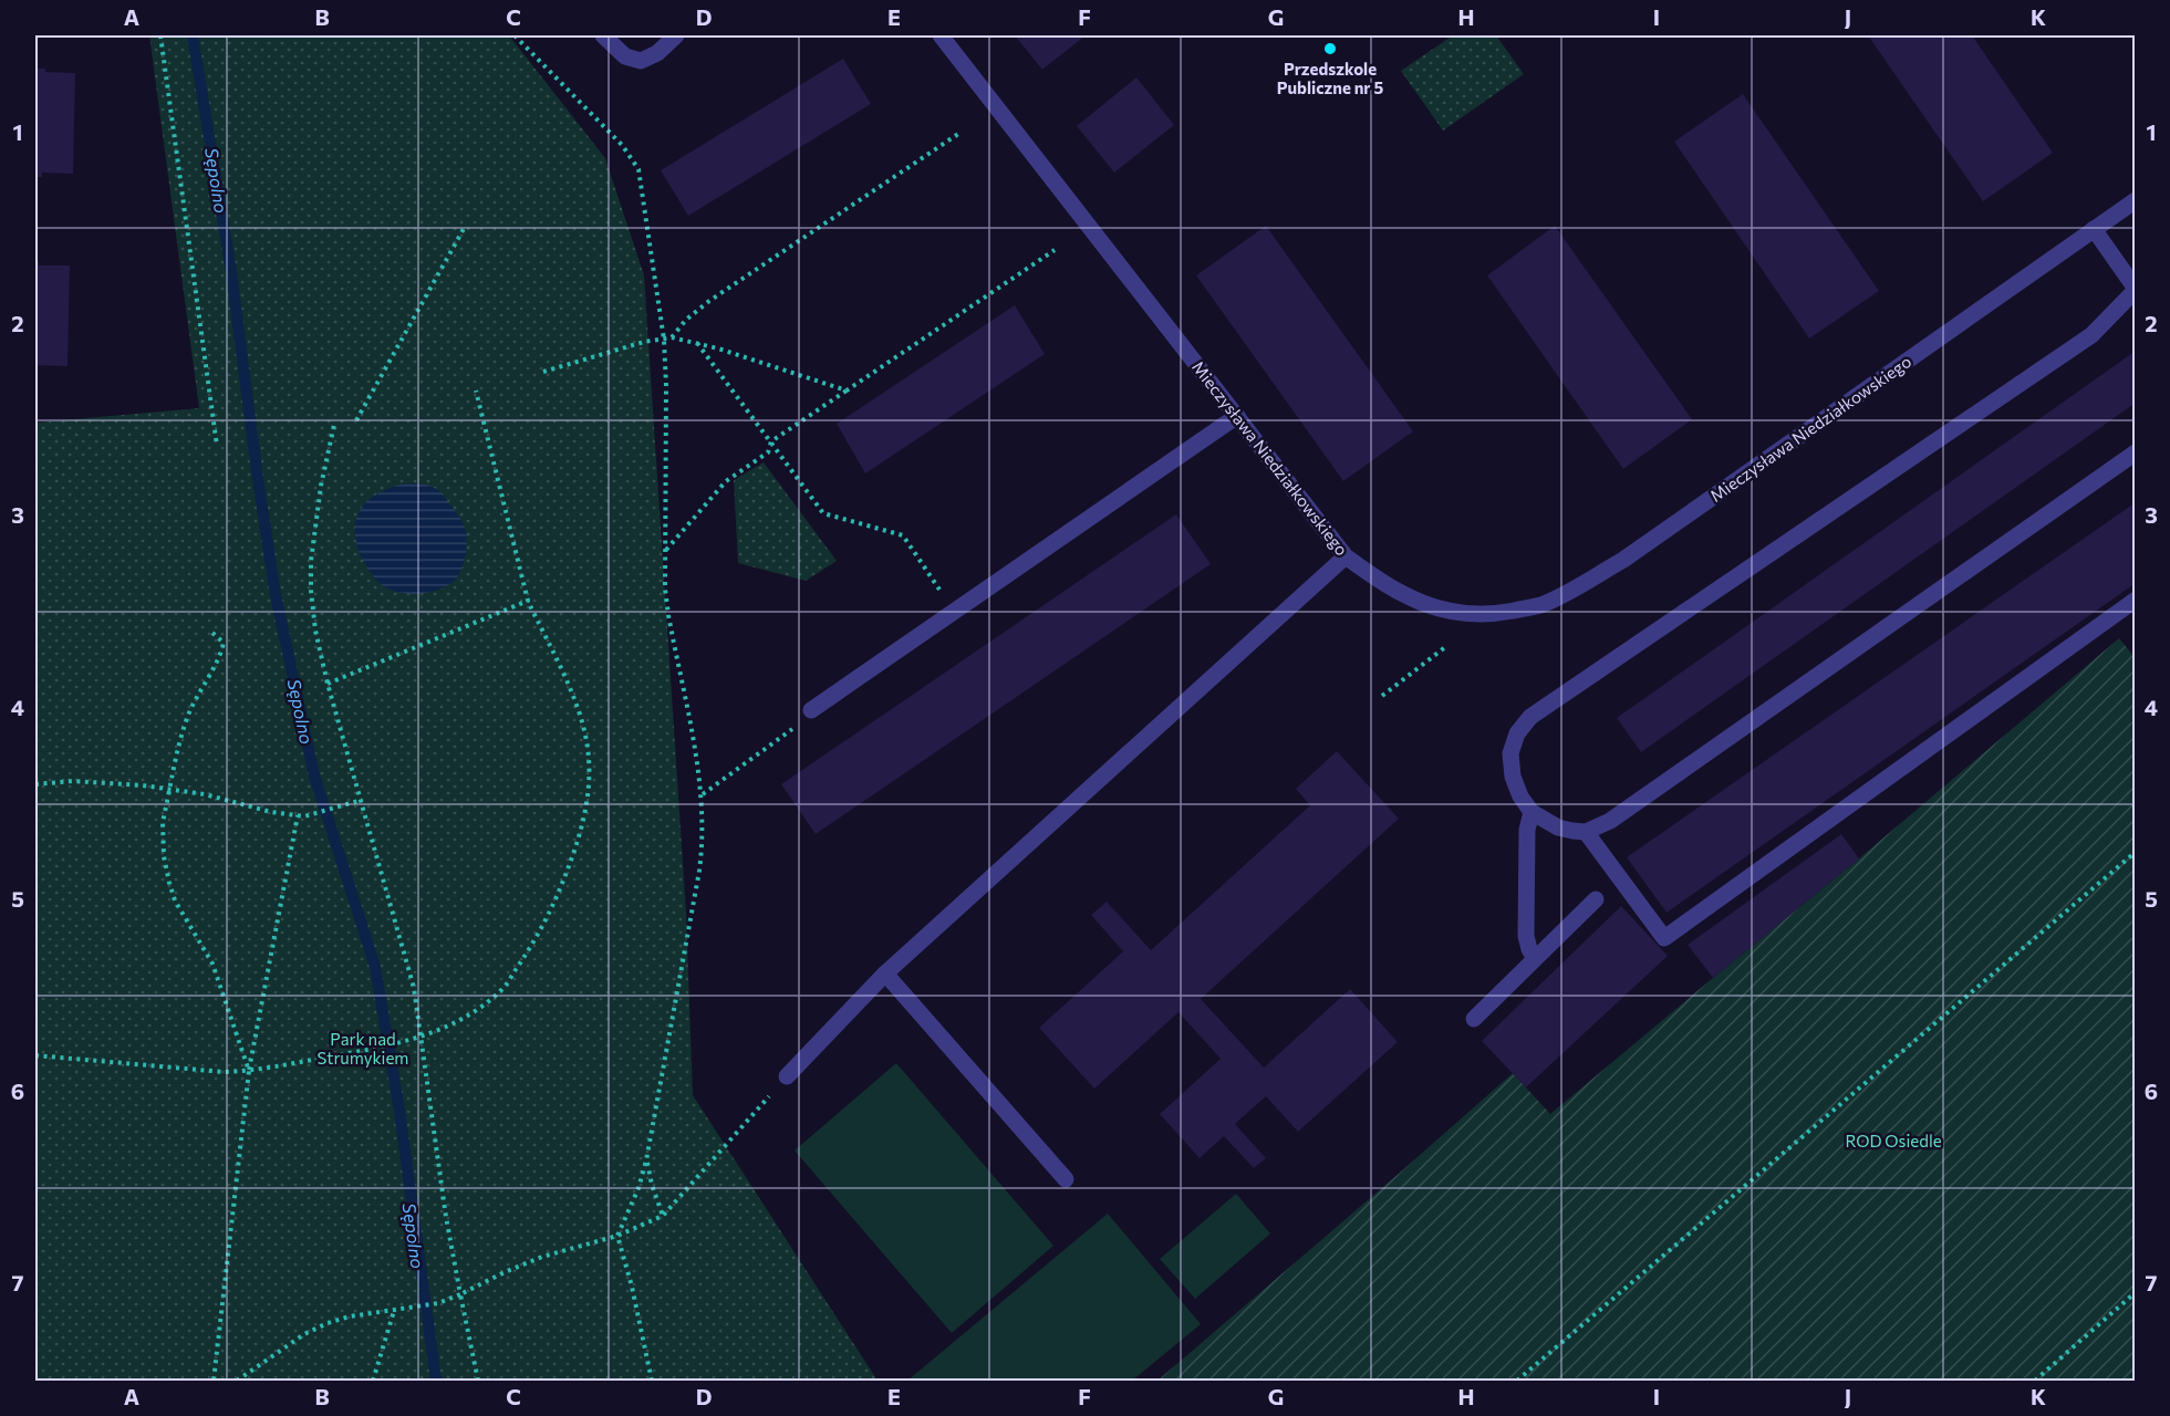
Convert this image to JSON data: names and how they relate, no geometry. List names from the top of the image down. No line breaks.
{"streets":{"street":["Mieczysława Niedziałkowskiego"]},"water":["Sępolno"],"parks":["Park nad Strumykiem","ROD Osiedle"],"places":["Przedszkole Publiczne nr 5"],"grid":{"columns":["A","B","C","D","E","F","G","H","I","J","K"],"rows":["1","2","3","4","5","6","7"]}}
